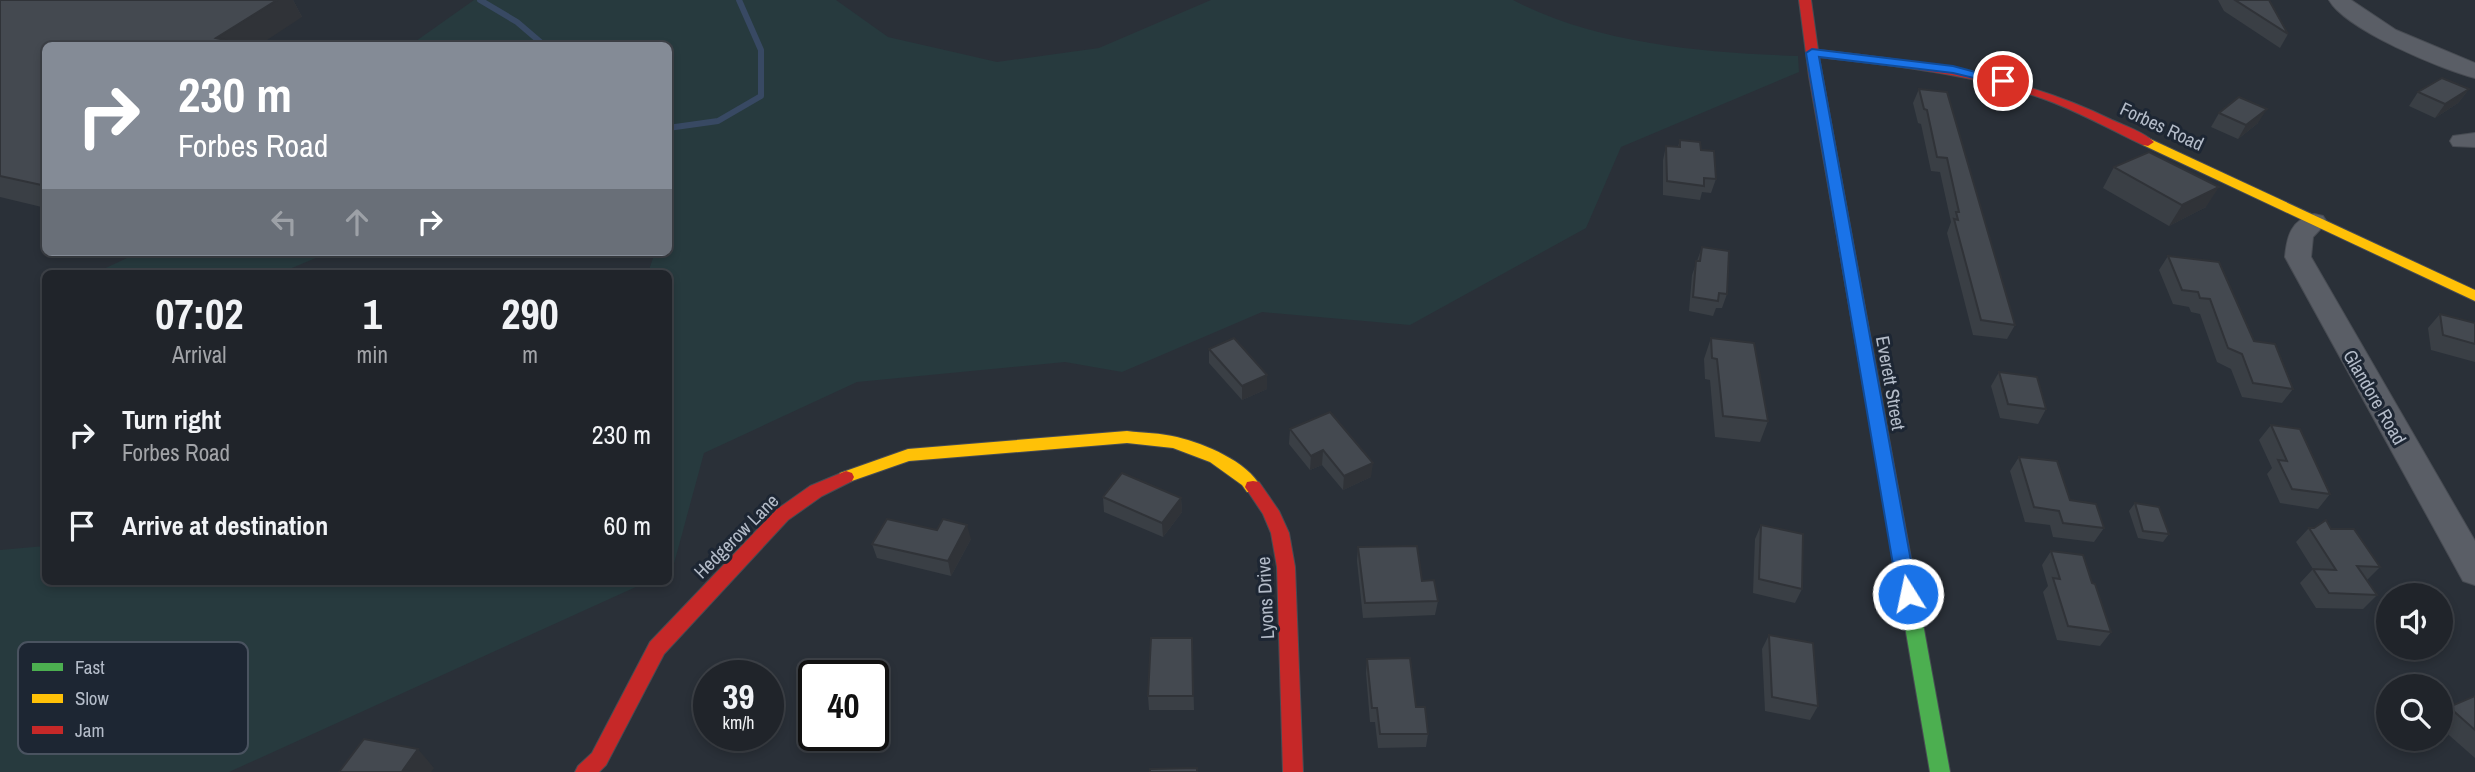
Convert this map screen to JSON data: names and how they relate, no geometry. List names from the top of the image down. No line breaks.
{"streets":{"street":["Forbes Road","Everett Street","Glandore Road","Hedgerow Lane","Lyons Drive"]},"crossings":[["Forbes Road","Everett Street"],["Forbes Road","Glandore Road"],["Hedgerow Lane","Lyons Drive"]],"legend":["Fast","Slow","Jam"],"page":{"turn":["230 m","Forbes Road"],"eta":["07:02","Arrival","1","min","290","m"],"list":[{"name":"Turn right","note":"Forbes Road","value":"230 m"},{"name":"Arrive at destination","value":"60 m"}],"speed":"39 km/h","limit":"40"}}
